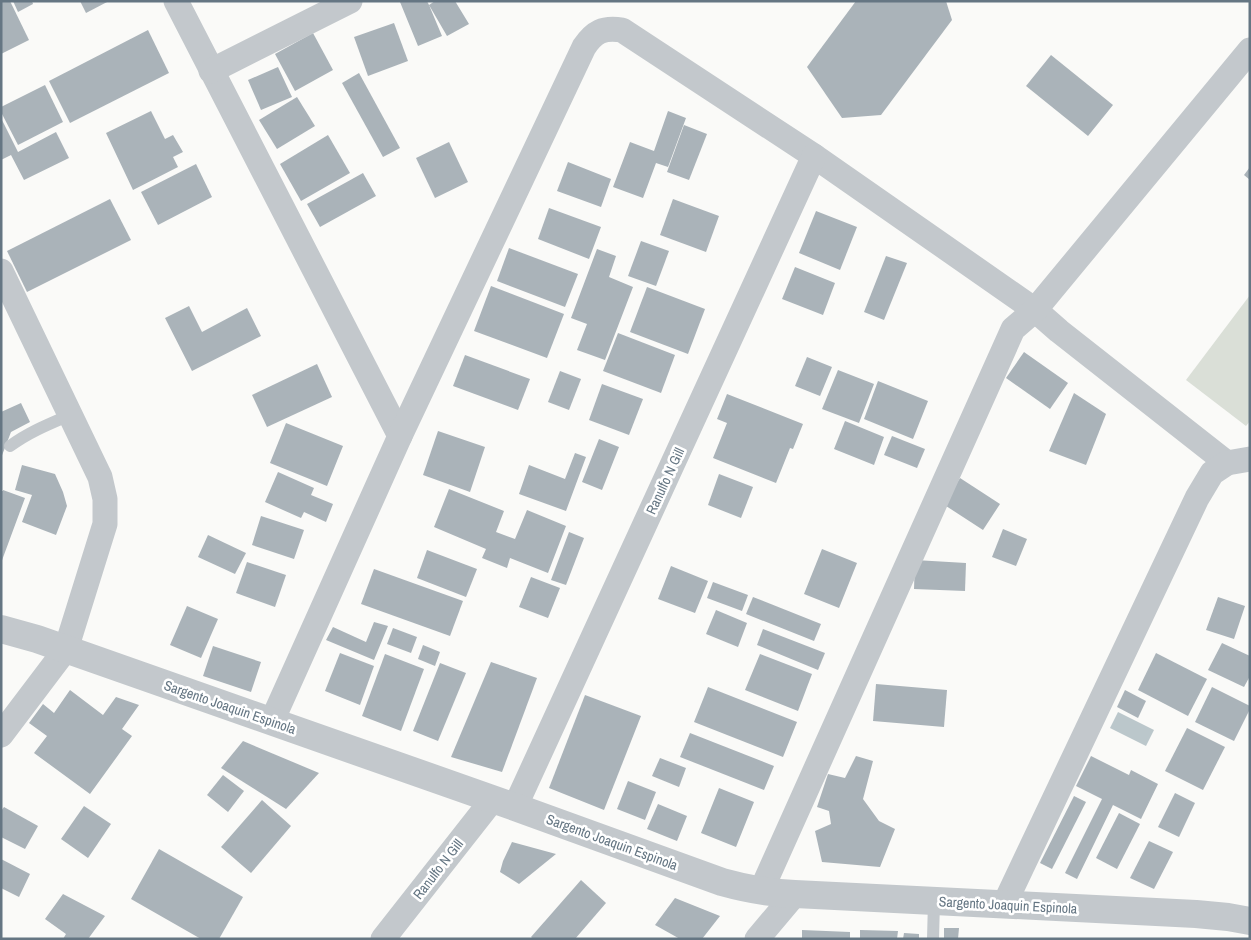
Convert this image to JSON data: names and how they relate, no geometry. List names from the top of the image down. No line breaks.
{"streets":{"street":["Ranulfo N Gill","Sargento Joaquin Espinola"]},"crossings":[["Ranulfo N Gill","Sargento Joaquin Espinola"]]}
